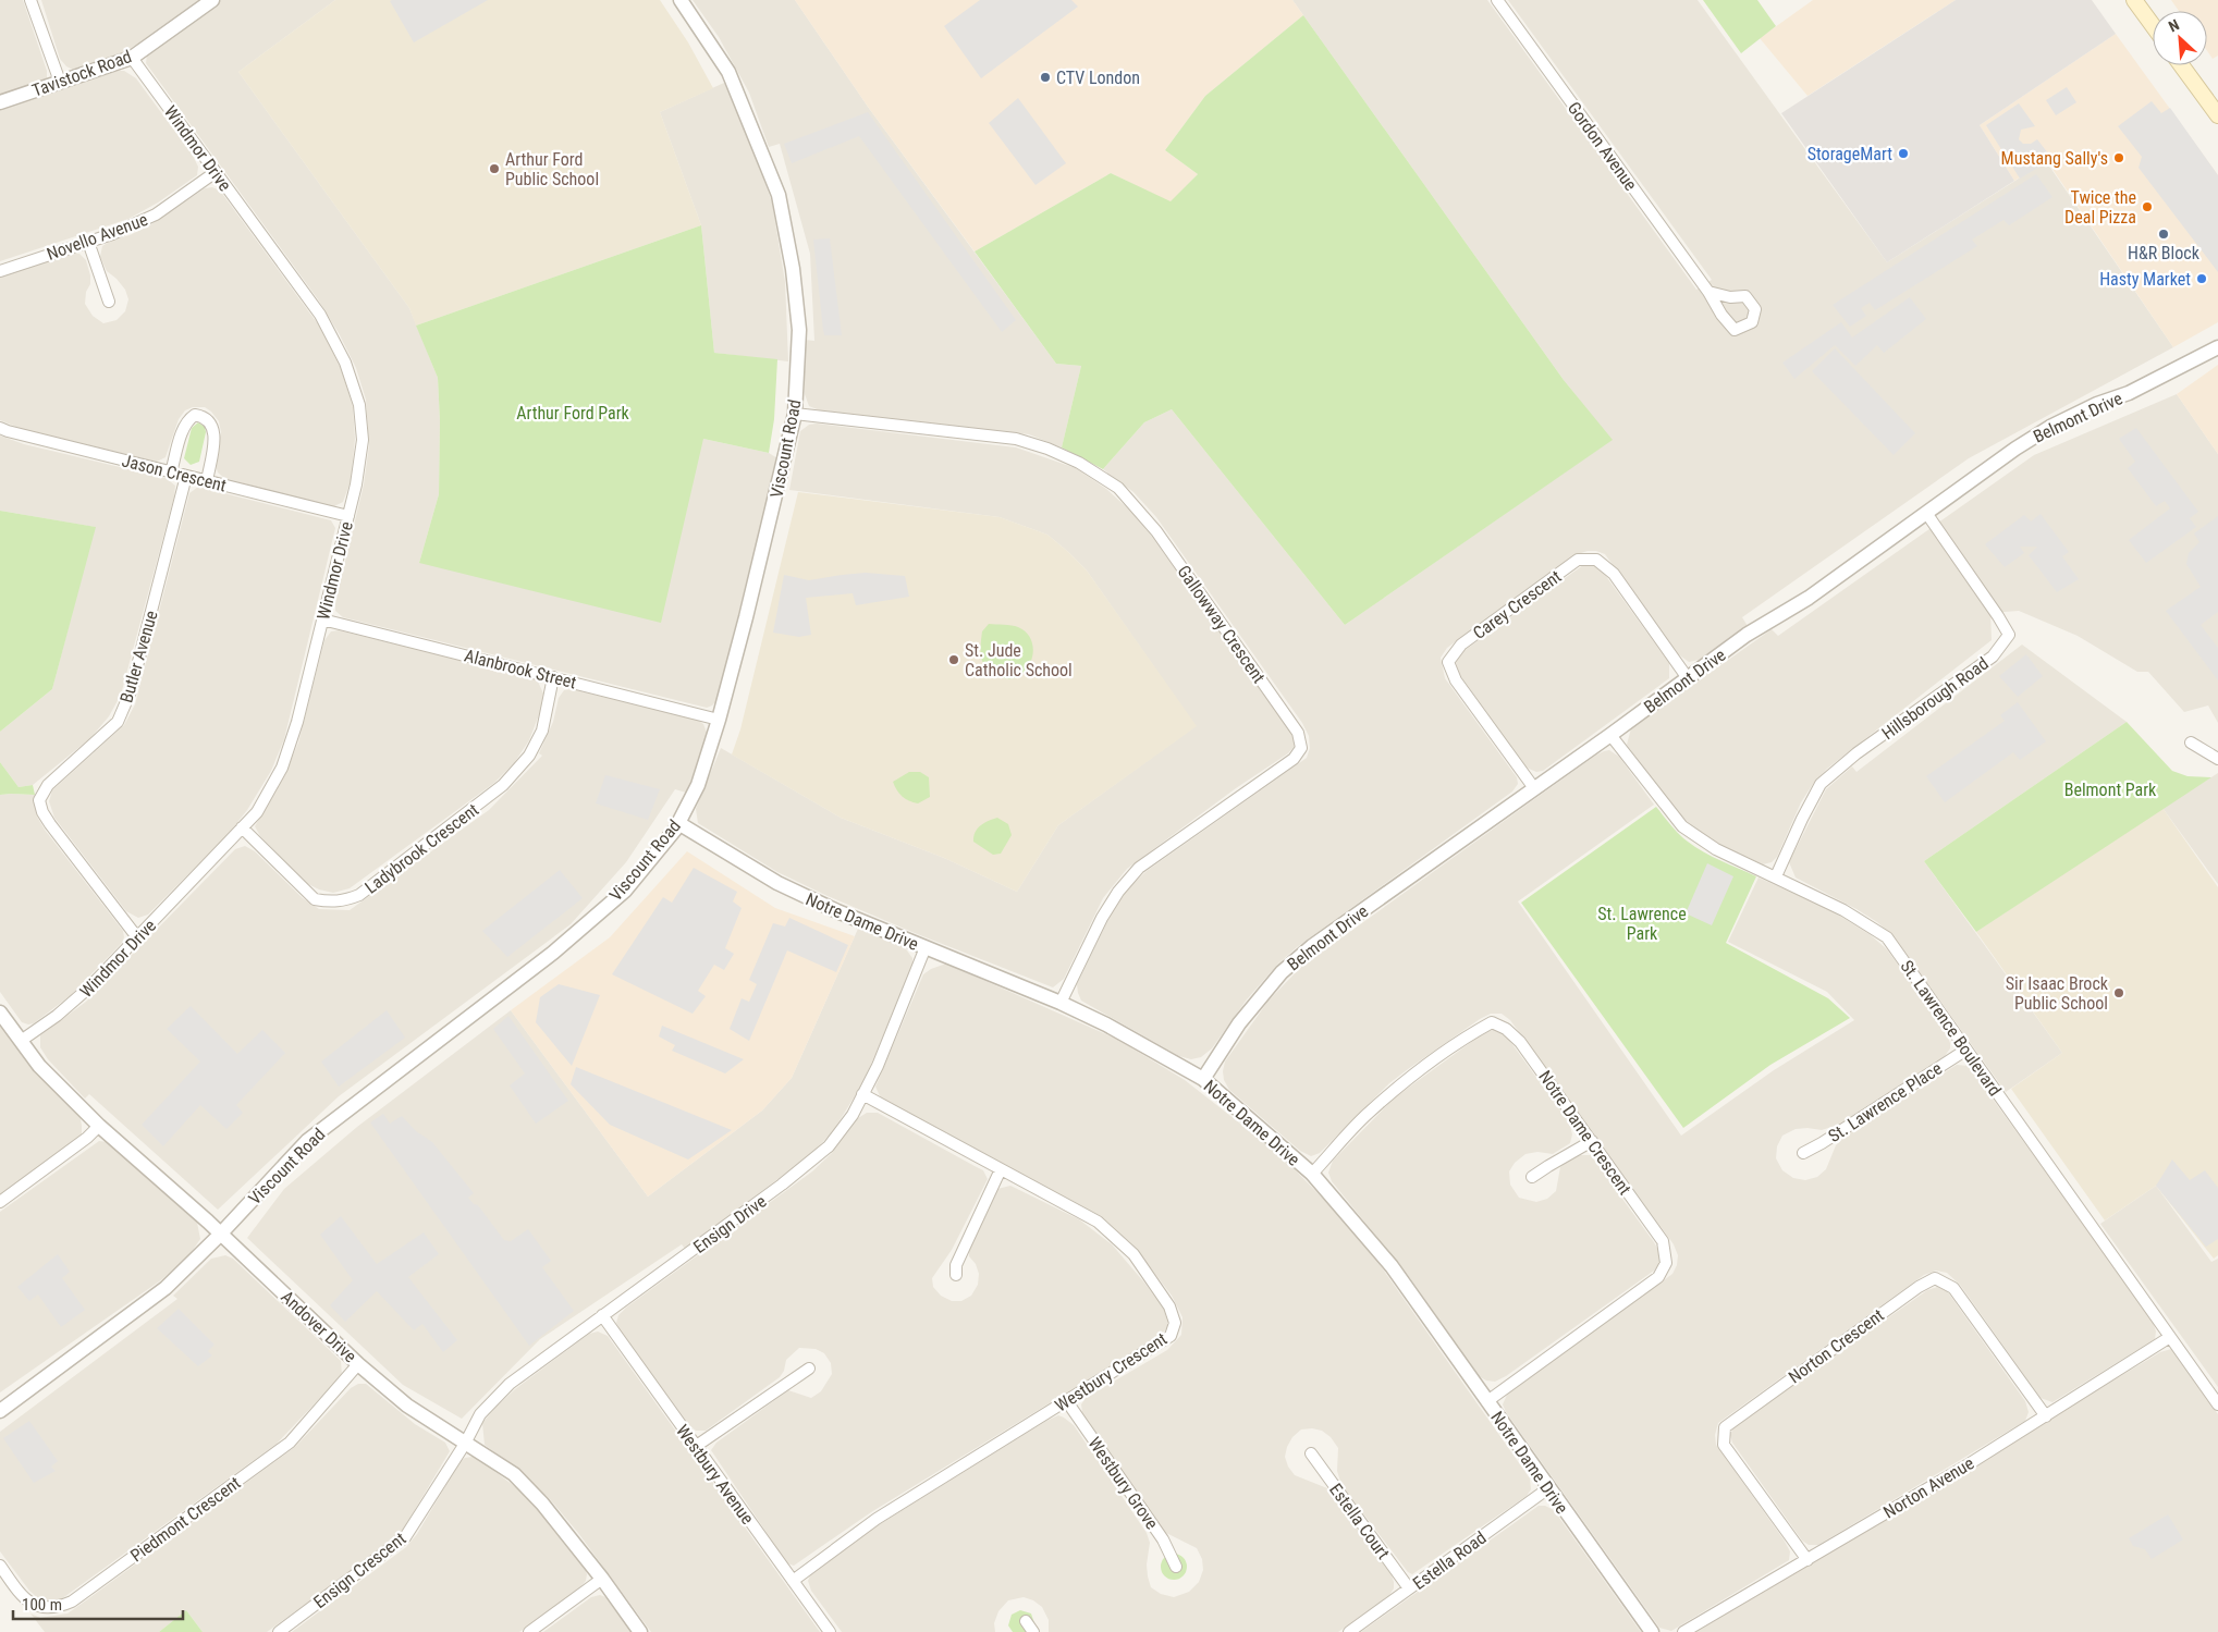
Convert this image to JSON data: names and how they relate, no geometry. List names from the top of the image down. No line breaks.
{"streets":{"street":["Tavistock Road","Gordon Avenue","Windmor Drive","Novello Avenue","Belmont Drive","Viscount Road","Jason Crescent","Carey Crescent","Gallowway Crescent","Butler Avenue","Alanbrook Street","Hillsborough Road","Ladybrook Crescent","Notre Dame Drive","St. Lawrence Boulevard","St. Lawrence Place","Notre Dame Crescent","Ensign Drive","Andover Drive","Norton Crescent","Westbury Crescent","Westbury Avenue","Westbury Grove","Norton Avenue","Piedmont Crescent","Estella Court","Estella Road","Ensign Crescent"]},"crossings":[["Tavistock Road","Windmor Drive"],["Windmor Drive","Novello Avenue"],["Windmor Drive","Jason Crescent"],["Windmor Drive","Butler Avenue"],["Windmor Drive","Alanbrook Street"],["Windmor Drive","Ladybrook Crescent"],["Windmor Drive","Andover Drive"],["Belmont Drive","Carey Crescent"],["Belmont Drive","Hillsborough Road"],["Belmont Drive","Notre Dame Drive"],["Belmont Drive","St. Lawrence Boulevard"],["Viscount Road","Gallowway Crescent"],["Viscount Road","Alanbrook Street"],["Viscount Road","Notre Dame Drive"],["Viscount Road","Andover Drive"],["Jason Crescent","Butler Avenue"],["Gallowway Crescent","Notre Dame Drive"],["Alanbrook Street","Ladybrook Crescent"],["Hillsborough Road","St. Lawrence Boulevard"],["Notre Dame Drive","Notre Dame Crescent"],["Notre Dame Drive","Ensign Drive"],["Notre Dame Drive","Estella Road"],["St. Lawrence Boulevard","St. Lawrence Place"],["St. Lawrence Boulevard","Norton Avenue"],["Ensign Drive","Andover Drive"],["Ensign Drive","Westbury Crescent"],["Ensign Drive","Westbury Avenue"],["Ensign Drive","Ensign Crescent"],["Andover Drive","Piedmont Crescent"],["Andover Drive","Ensign Crescent"],["Norton Crescent","Norton Avenue"],["Westbury Crescent","Westbury Avenue"],["Westbury Crescent","Westbury Grove"],["Estella Court","Estella Road"]],"parks":["Arthur Ford Park","Belmont Park","St. Lawrence Park"],"places":["CTV London","StorageMart","Mustang Sally's","Arthur Ford Public School","Twice the Deal Pizza","H&R Block","Hasty Market","St. Jude Catholic School","Sir Isaac Brock Public School"],"scale_bar":"100 m","north":"top left"}
